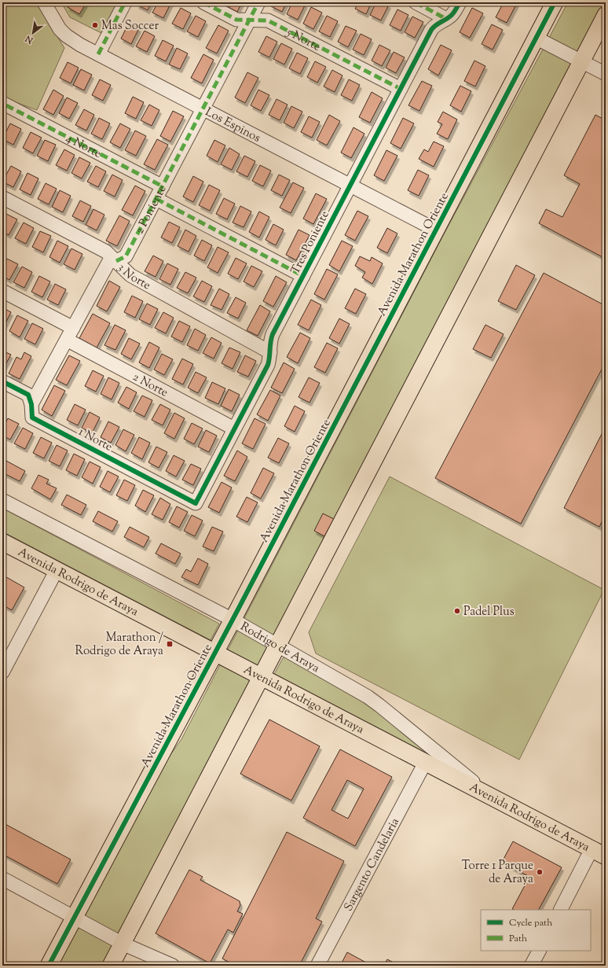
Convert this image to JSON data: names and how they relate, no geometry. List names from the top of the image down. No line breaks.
{"streets":{"main road":["Avenida Marathon Oriente","Avenida Rodrigo de Araya"],"street":["5 Norte","Los Espinos","4 Norte","2 Poniente","Tres Poniente","3 Norte","2 Norte","1 Norte","Rodrigo de Araya","Sargento Candelaria"]},"crossings":[["5 Norte","2 Poniente"],["5 Norte","Tres Poniente"],["Los Espinos","2 Poniente"],["Los Espinos","Tres Poniente"],["Los Espinos","Avenida Marathon Oriente"],["4 Norte","2 Poniente"],["2 Poniente","3 Norte"],["2 Poniente","2 Norte"],["2 Poniente","1 Norte"],["Tres Poniente","3 Norte"],["Tres Poniente","2 Norte"],["Tres Poniente","1 Norte"],["Avenida Marathon Oriente","Avenida Rodrigo de Araya"],["Avenida Marathon Oriente","Rodrigo de Araya"],["Avenida Rodrigo de Araya","Rodrigo de Araya"],["Avenida Rodrigo de Araya","Sargento Candelaria"]],"places":{"other":["Mas Soccer","Padel Plus","Torre 1 Parque de Araya"],"transit":["Marathon / Rodrigo de Araya"]},"legend":["Cycle path","Path"],"north":"bottom left"}
